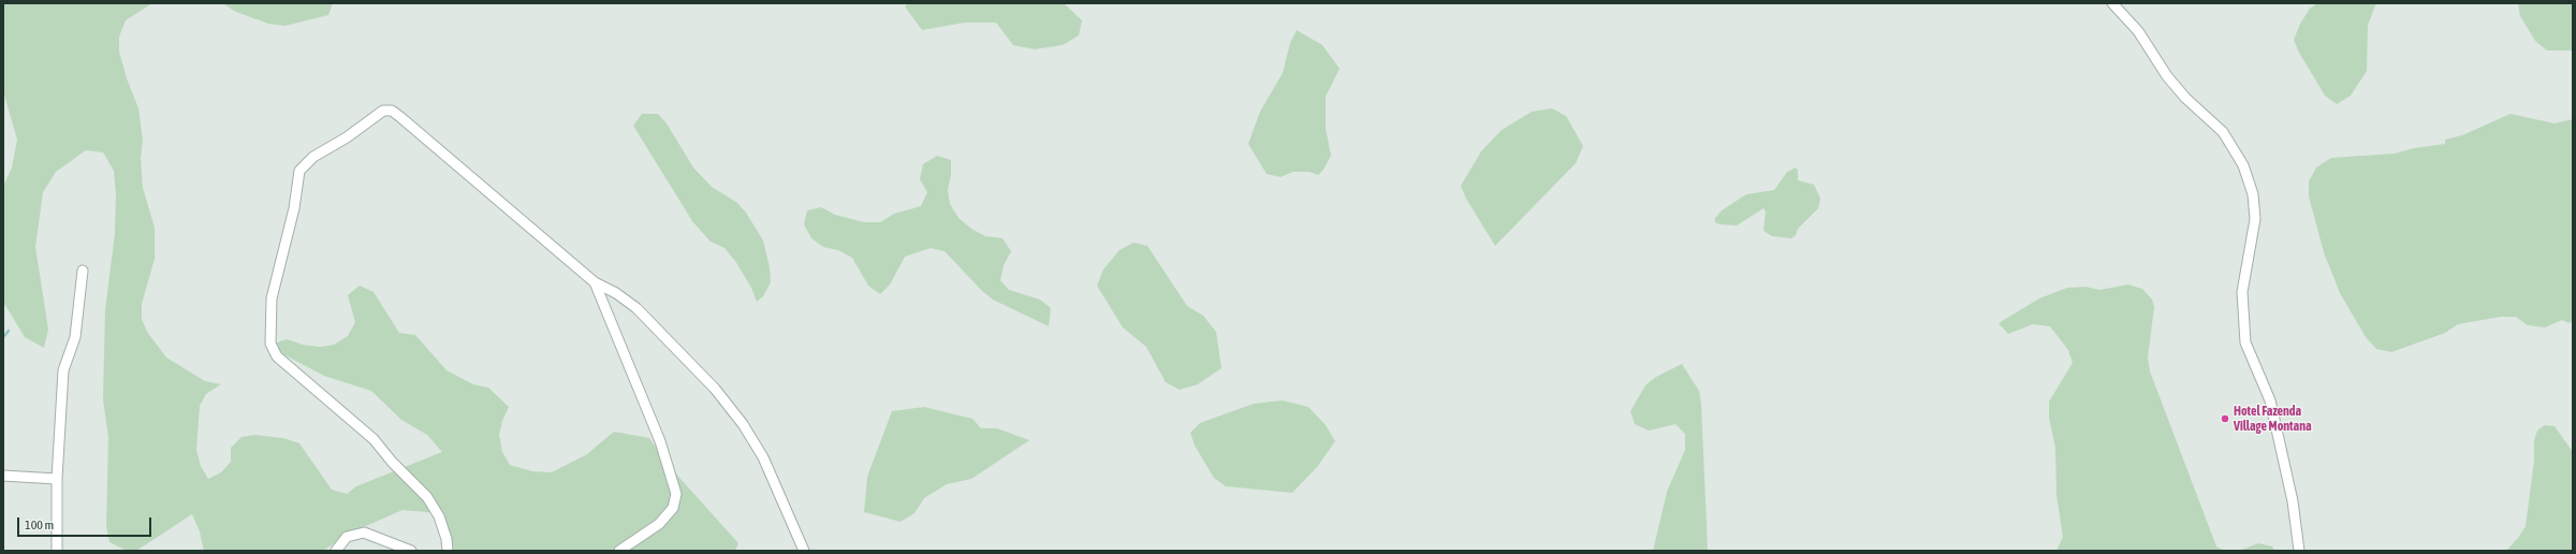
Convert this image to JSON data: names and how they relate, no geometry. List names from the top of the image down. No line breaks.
{"places":["Hotel Fazenda Village Montana"],"scale_bar":"100 m"}
